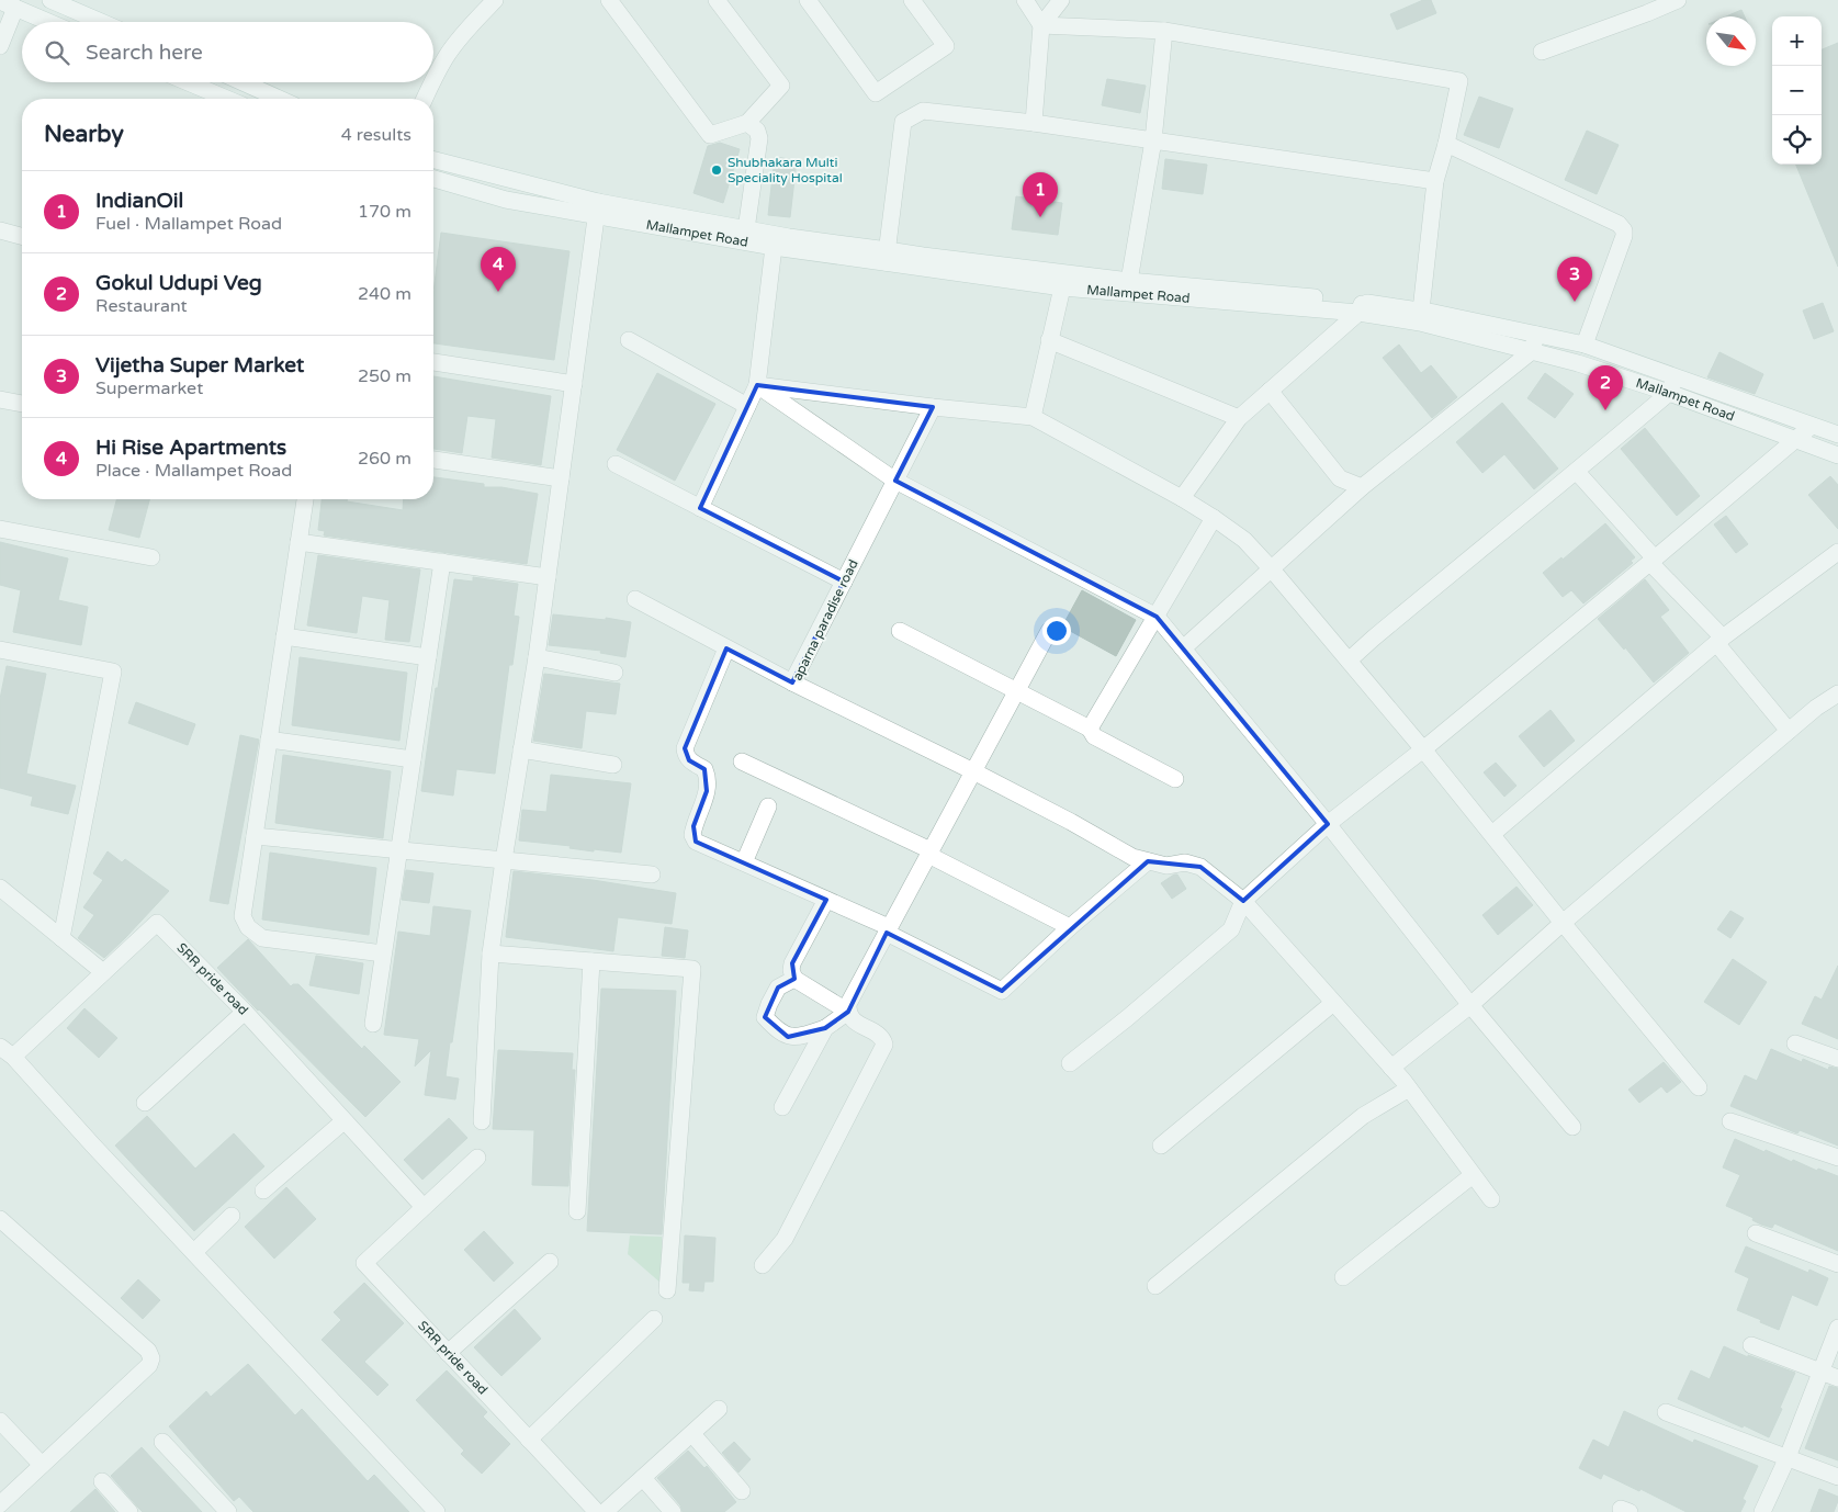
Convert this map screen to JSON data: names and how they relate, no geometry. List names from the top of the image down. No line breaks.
{"streets":{"street":["Mallampet Road","aparna paradise road","SRR pride road"]},"places":["Shubhakara Multi Speciality Hospital"],"north":"bottom right","page":{"map_buttons":["+","−"],"search":"Search here","heading":["Nearby","4 results"],"list":[{"mark":"1","name":"IndianOil","note":"Fuel · Mallampet Road","value":"170 m"},{"mark":"2","name":"Gokul Udupi Veg","note":"Restaurant","value":"240 m"},{"mark":"3","name":"Vijetha Super Market","note":"Supermarket","value":"250 m"},{"mark":"4","name":"Hi Rise Apartments","note":"Place · Mallampet Road","value":"260 m"}],"pins":["1","4","3","2"]}}
